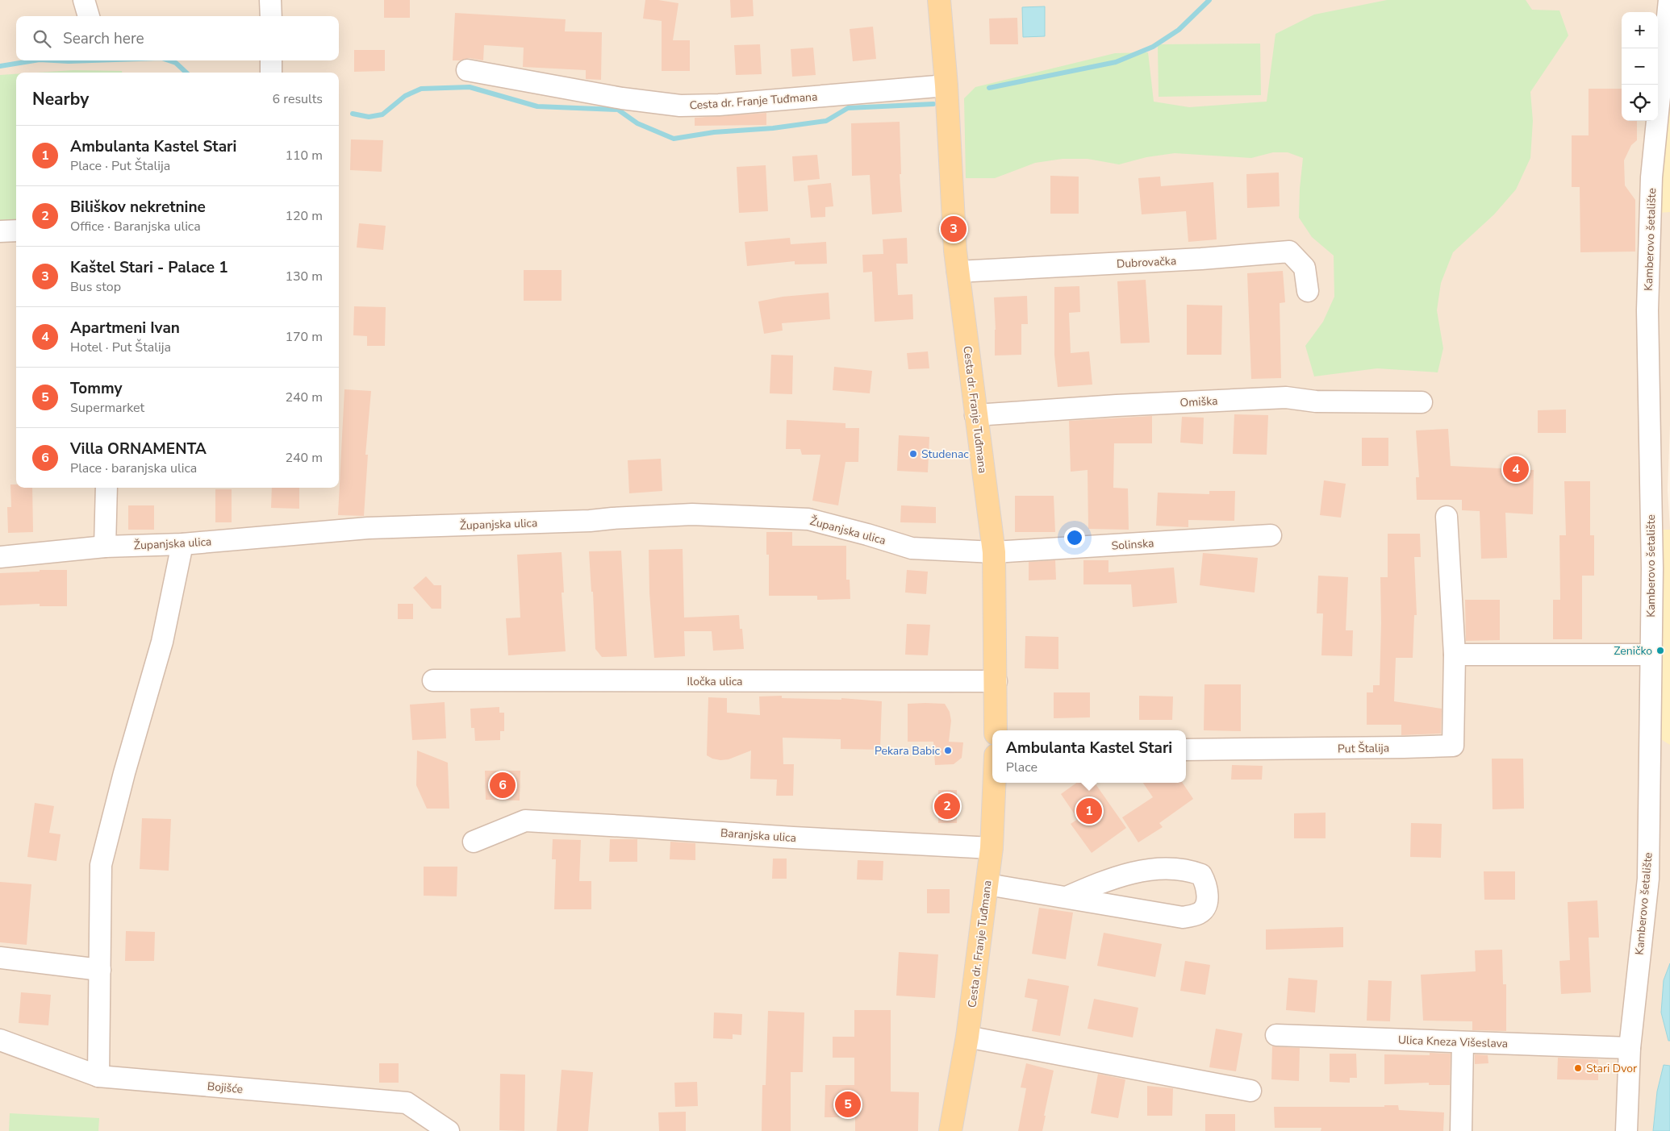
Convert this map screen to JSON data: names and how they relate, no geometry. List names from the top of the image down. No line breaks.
{"streets":{"main road":["Cesta dr. Franje Tuđmana"],"street":["Kamberovo šetalište","Dubrovačka","Omiška","Županjska ulica","Solinska","Iločka ulica","Put Štalija","Baranjska ulica","Ulica Kneza Višeslava","Bojišće"]},"crossings":[["Cesta dr. Franje Tuđmana","Dubrovačka"],["Cesta dr. Franje Tuđmana","Omiška"],["Cesta dr. Franje Tuđmana","Županjska ulica"],["Cesta dr. Franje Tuđmana","Solinska"],["Cesta dr. Franje Tuđmana","Iločka ulica"],["Cesta dr. Franje Tuđmana","Baranjska ulica"],["Kamberovo šetalište","Ulica Kneza Višeslava"],["Županjska ulica","Solinska"]],"places":["Studenac","Zeničko","Pekara Babic","Stari Dvor"],"page":{"map_buttons":["+","−"],"search":"Search here","heading":["Nearby","6 results"],"list":[{"mark":"1","name":"Ambulanta Kastel Stari","note":"Place · Put Štalija","value":"110 m"},{"mark":"2","name":"Biliškov nekretnine","note":"Office · Baranjska ulica","value":"120 m"},{"mark":"3","name":"Kaštel Stari - Palace 1","note":"Bus stop","value":"130 m"},{"mark":"4","name":"Apartmeni Ivan","note":"Hotel · Put Štalija","value":"170 m"},{"mark":"5","name":"Tommy","note":"Supermarket","value":"240 m"},{"mark":"6","name":"Villa ORNAMENTA","note":"Place · baranjska ulica","value":"240 m"}],"pins":["3","4","6","2","1","5"],"popup":["Ambulanta Kastel Stari","Place"]}}
